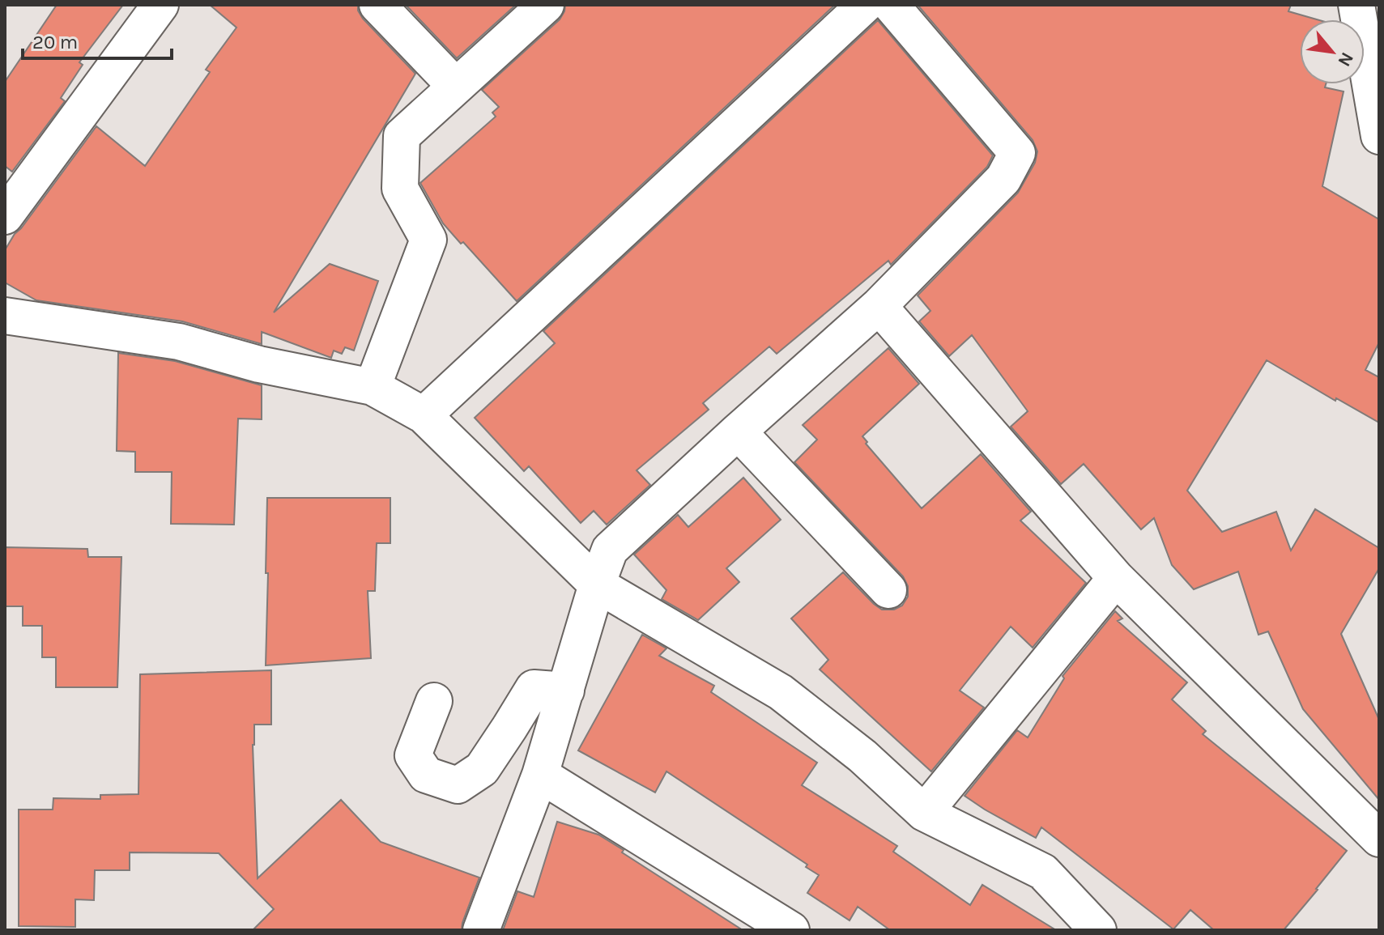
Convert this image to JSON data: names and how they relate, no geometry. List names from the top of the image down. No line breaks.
{"scale_bar":"20 m","north":"bottom right"}
